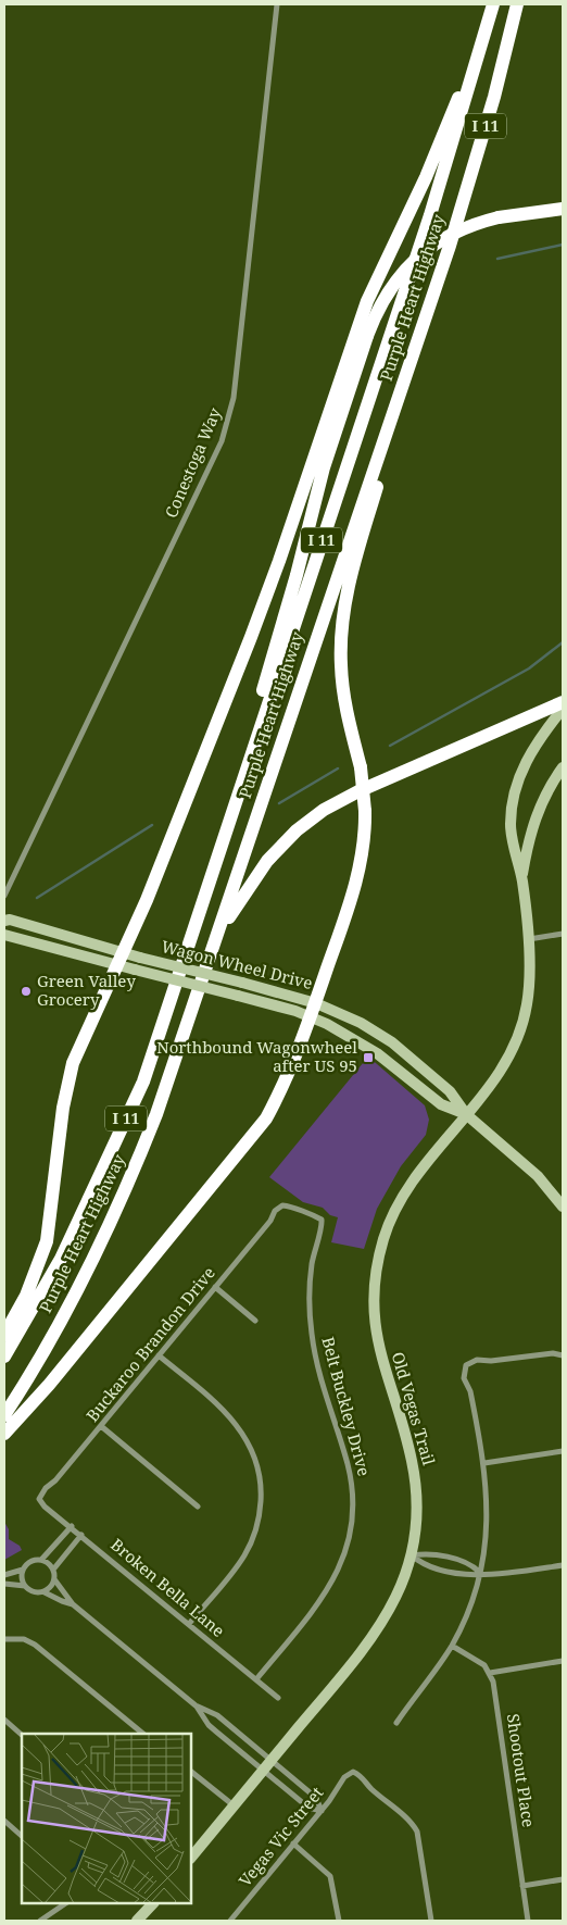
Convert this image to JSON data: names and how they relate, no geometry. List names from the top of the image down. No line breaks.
{"streets":{"highway":["I 11","Purple Heart Highway"],"main road":["Wagon Wheel Drive","Old Vegas Trail"],"street":["Conestoga Way","Buckaroo Brandon Drive","Belt Buckley Drive","Broken Bella Lane","Shootout Place","Vegas Vic Street"]},"crossings":[["Wagon Wheel Drive","Old Vegas Trail"],["Buckaroo Brandon Drive","Belt Buckley Drive"],["Buckaroo Brandon Drive","Broken Bella Lane"],["Belt Buckley Drive","Broken Bella Lane"]],"places":{"other":["Green Valley Grocery"],"transit":["Northbound Wagonwheel after US 95"]}}
